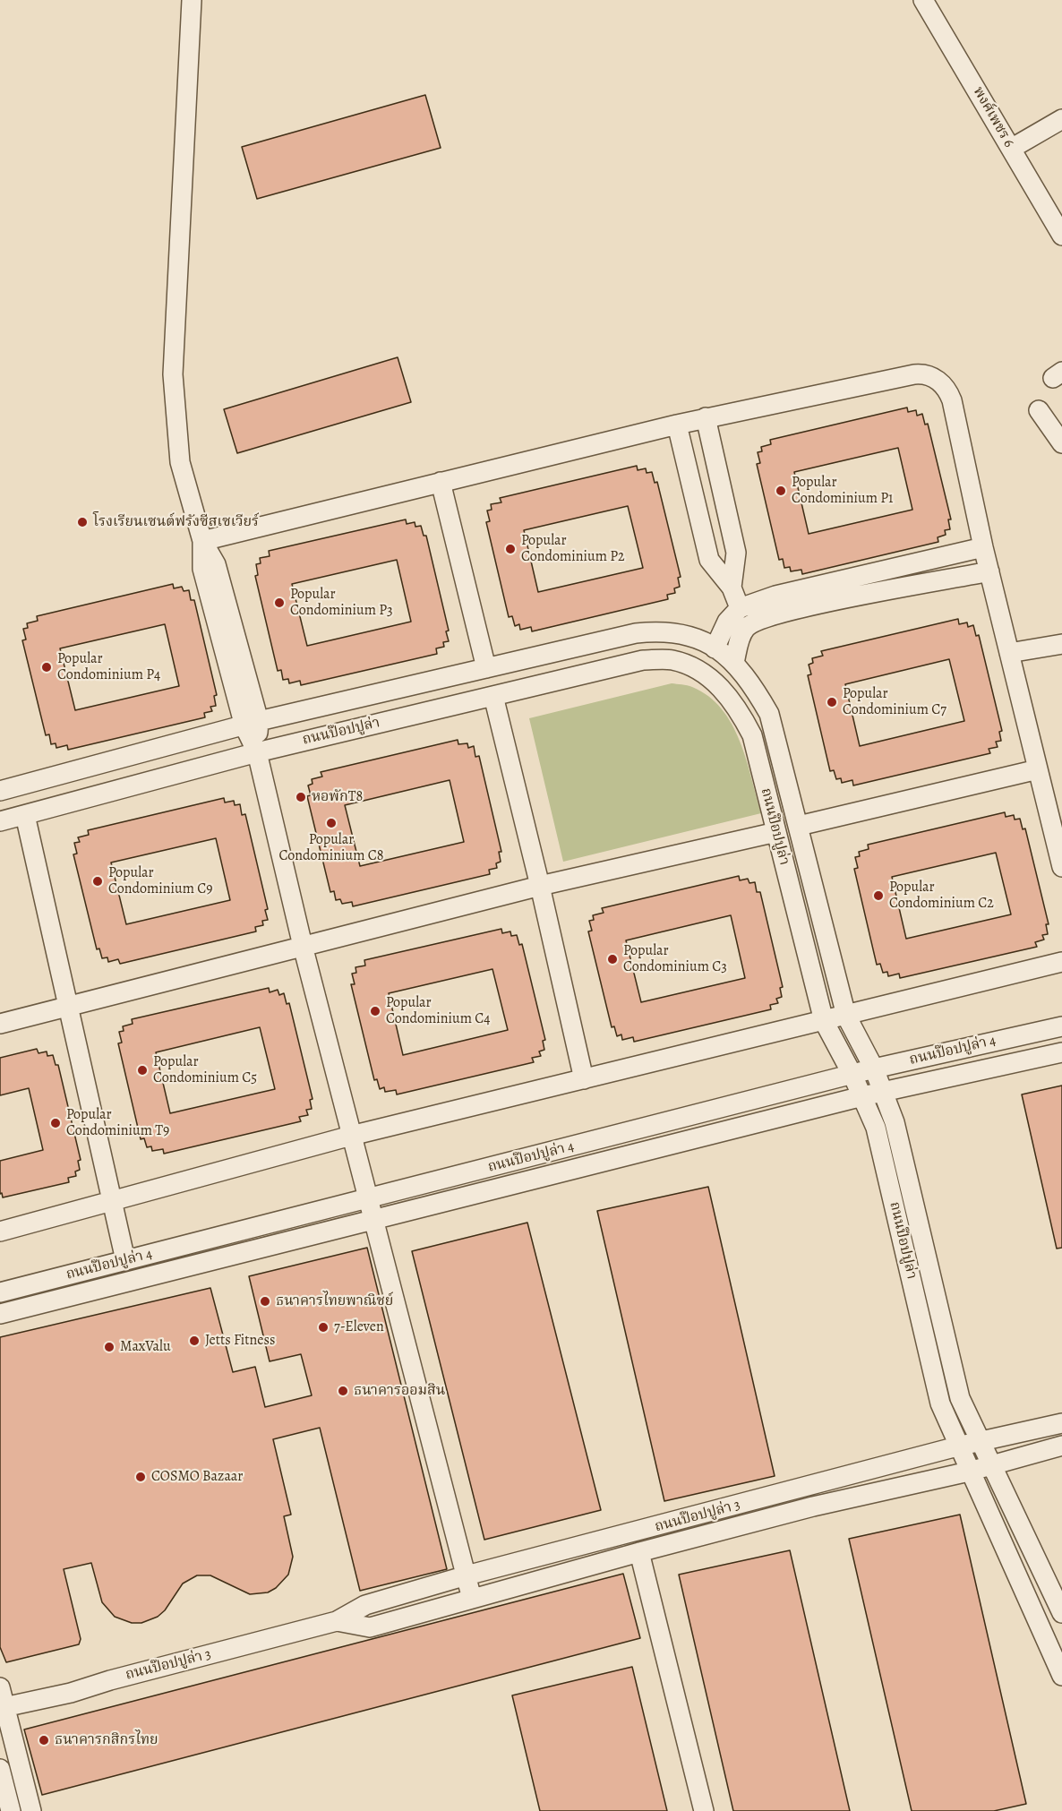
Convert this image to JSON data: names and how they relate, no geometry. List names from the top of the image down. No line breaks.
{"streets":{"street":["พงศ์เพชร 6","ถนนป๊อปปูล่า","ถนนป๊อปปูล่า 4","ถนนป๊อปปูล่า 3"]},"crossings":[["ถนนป๊อปปูล่า","ถนนป๊อปปูล่า 4"],["ถนนป๊อปปูล่า","ถนนป๊อปปูล่า 3"]],"places":["Popular Condominium P1","โรงเรียนเซนต์ฟรังซีสเซเวียร์","Popular Condominium P2","Popular Condominium P3","Popular Condominium P4","Popular Condominium C7","หอพักT8","Popular Condominium C8","Popular Condominium C9","Popular Condominium C2","Popular Condominium C3","Popular Condominium C4","Popular Condominium C5","Popular Condominium T9","ธนาคารไทยพาณิชย์","7-Eleven","Jetts Fitness","MaxValu","ธนาคารออมสิน","COSMO Bazaar","ธนาคารกสิกรไทย"]}
